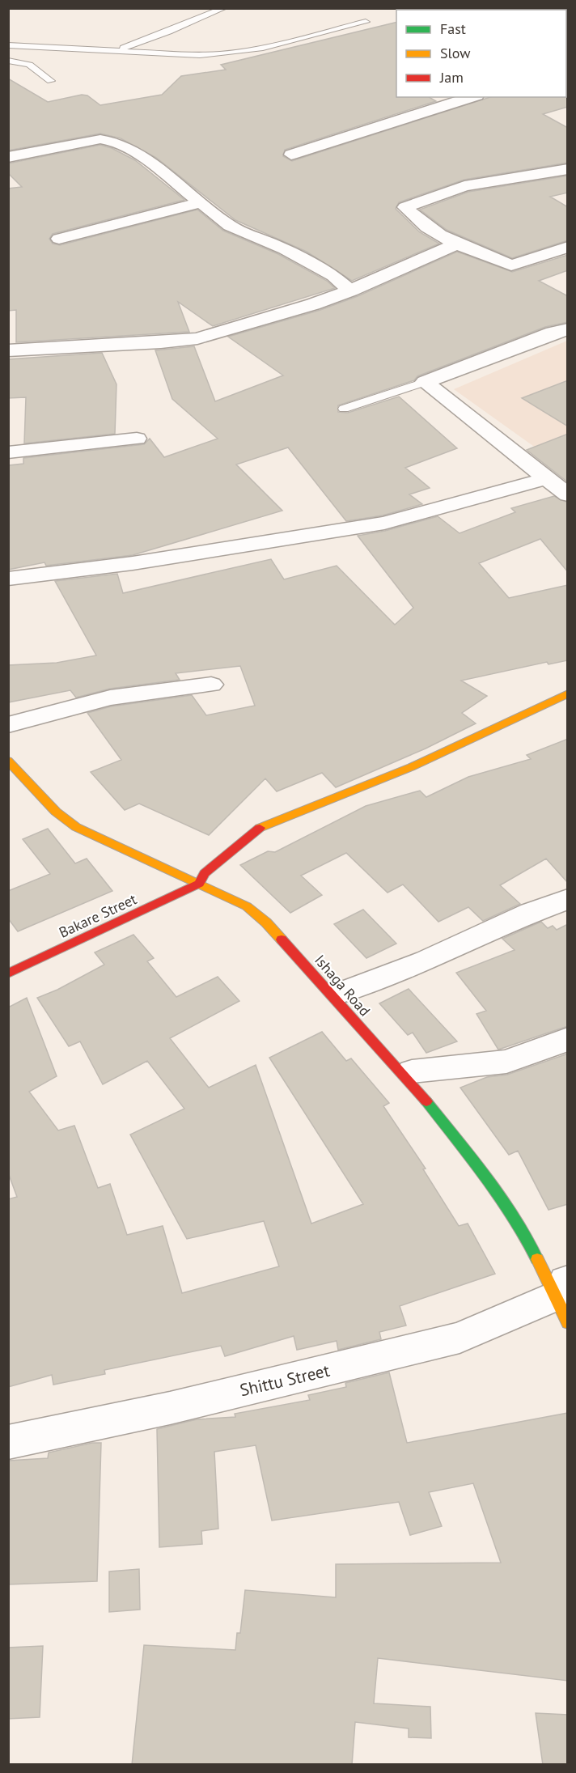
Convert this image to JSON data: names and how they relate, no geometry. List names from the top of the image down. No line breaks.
{"streets":{"main road":["Bakare Street","Ishaga Road"],"street":["Shittu Street"]},"crossings":[["Bakare Street","Ishaga Road"],["Ishaga Road","Shittu Street"]],"legend":["Fast","Slow","Jam"]}
